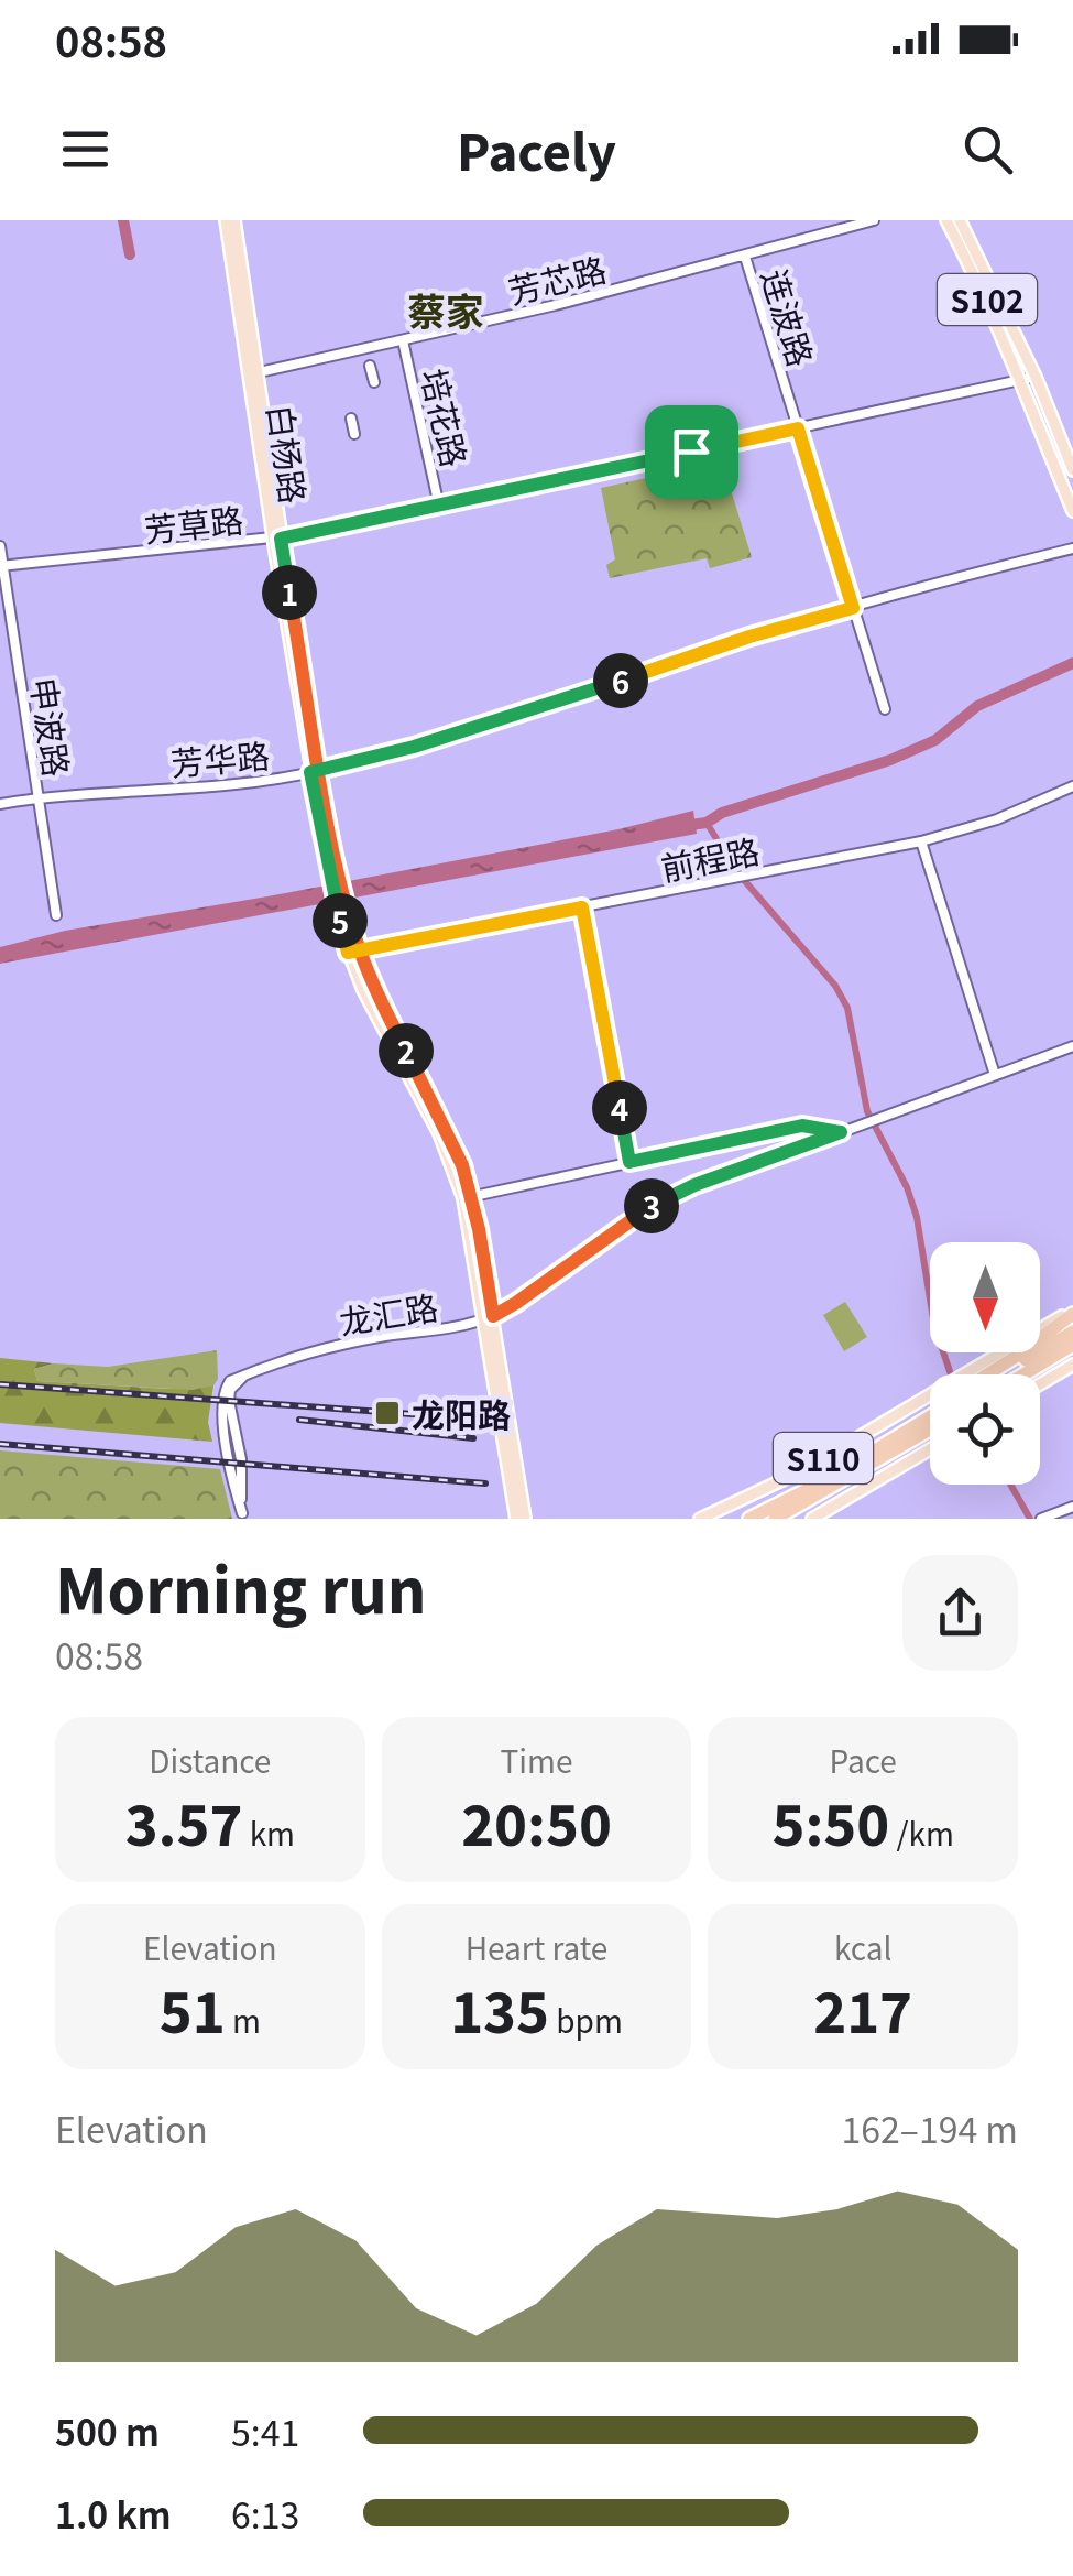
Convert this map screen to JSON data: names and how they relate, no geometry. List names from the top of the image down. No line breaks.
{"streets":{"main road":["S102","白杨路","S110"],"street":["芳芯路","连波路","培花路","芳草路","申波路","芳华路","前程路","龙汇路"]},"crossings":[["芳芯路","连波路"],["芳芯路","培花路"],["芳芯路","白杨路"],["S102","芳草路"],["连波路","芳草路"],["连波路","芳华路"],["培花路","芳草路"],["白杨路","芳草路"],["白杨路","芳华路"],["白杨路","前程路"],["白杨路","龙汇路"],["芳草路","申波路"],["申波路","芳华路"]],"districts":["蔡家"],"places":{"transit":["龙阳路"]},"north":"bottom","page":{"status":"08:58","header":"Pacely","pins":["1","6","5","2","4","3"],"heading":["Morning run","08:58"],"stats":[["Distance","3.57 km"],["Time","20:50"],["Pace","5:50 /km"],["Elevation","51 m"],["Heart rate","135 bpm"],["kcal","217"]],"chart":["Elevation","162–194 m"],"list":[{"name":"500 m","note":"5:41"},{"name":"1.0 km","note":"6:13"}]}}
